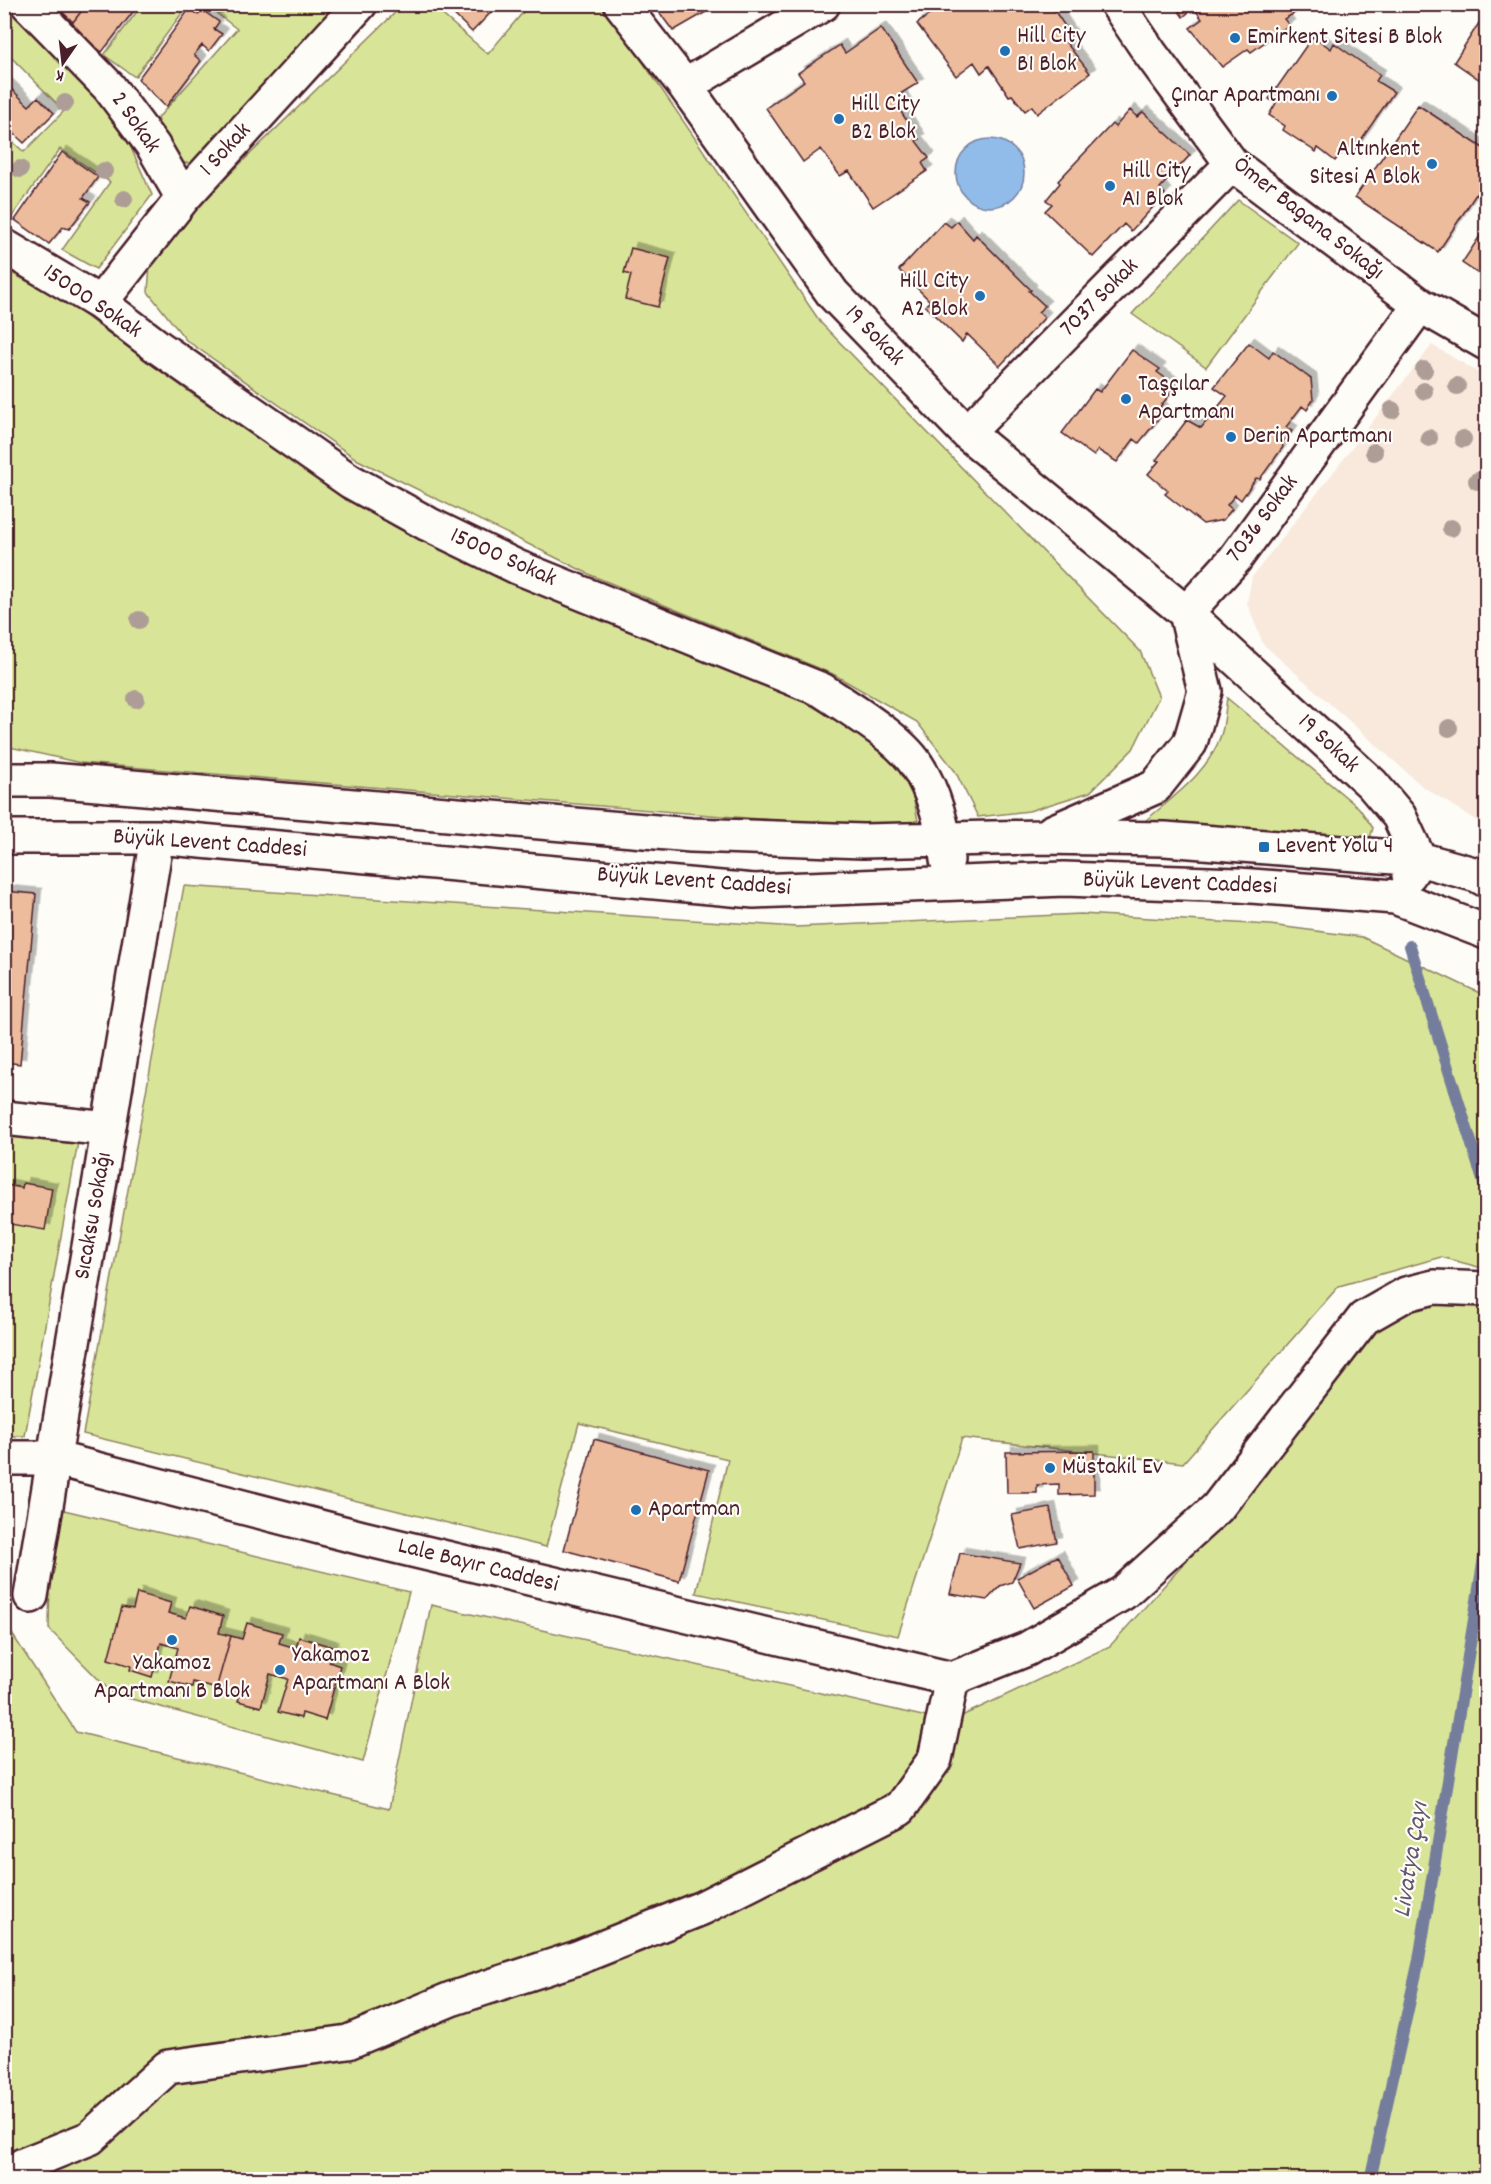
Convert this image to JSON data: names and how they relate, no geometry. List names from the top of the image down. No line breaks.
{"streets":{"street":["2 Sokak","1 Sokak","Ömer Bagana Sokağı","7037 Sokak","15000 Sokak","19 Sokak","7036 Sokak","Büyük Levent Caddesi","Sıcaksu Sokağı","Lale Bayır Caddesi"]},"crossings":[["2 Sokak","1 Sokak"],["1 Sokak","15000 Sokak"],["Ömer Bagana Sokağı","7037 Sokak"],["Ömer Bagana Sokağı","7036 Sokak"],["7037 Sokak","19 Sokak"],["15000 Sokak","Büyük Levent Caddesi"],["19 Sokak","7036 Sokak"],["19 Sokak","Büyük Levent Caddesi"],["Büyük Levent Caddesi","Sıcaksu Sokağı"],["Sıcaksu Sokağı","Lale Bayır Caddesi"]],"water":["Livatya Çayı"],"places":{"other":["Emirkent Sitesi B Blok","Hill City B1 Blok","Çınar Apartmanı","Hill City B2 Blok","Altınkent Sitesi A Blok","Hill City A1 Blok","Hill City A2 Blok","Taşçılar Apartmanı","Derin Apartmanı","Müstakil Ev","Apartman","Yakamoz Apartmanı B Blok","Yakamoz Apartmanı A Blok"],"transit":["Levent Yolu 4"]},"north":"bottom"}
